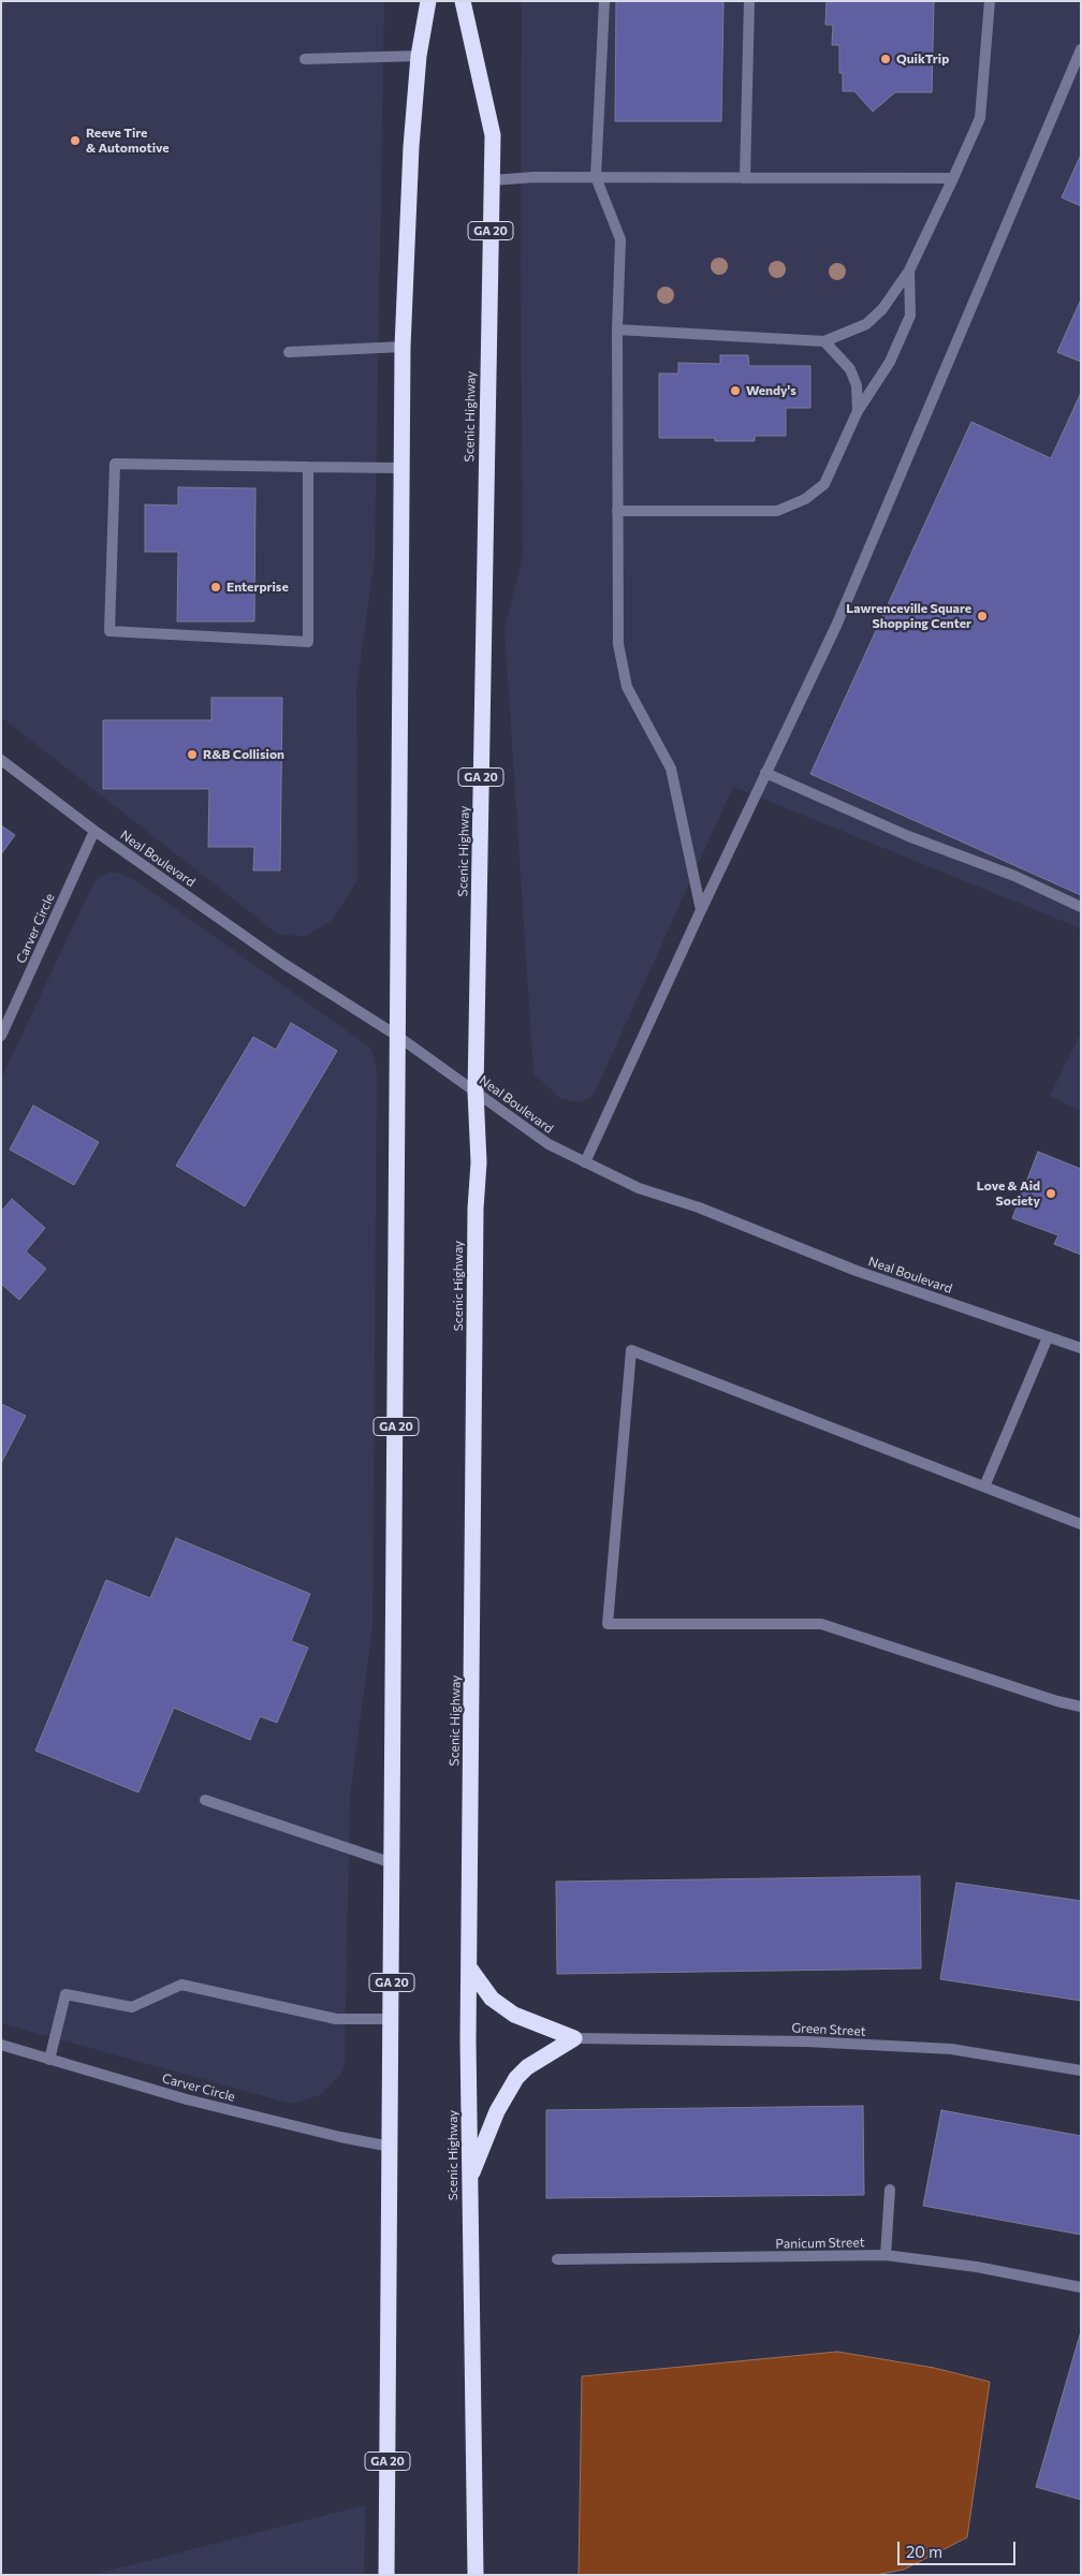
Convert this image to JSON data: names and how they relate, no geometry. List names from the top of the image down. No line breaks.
{"streets":{"highway":["GA 20","Scenic Highway"],"street":["Neal Boulevard","Carver Circle","Green Street","Panicum Street"]},"crossings":[["GA 20","Neal Boulevard"],["GA 20","Carver Circle"],["Scenic Highway","Neal Boulevard"],["Neal Boulevard","Carver Circle"]],"places":["QuikTrip","Reeve Tire & Automotive","Wendy's","Enterprise","Lawrenceville Square Shopping Center","R&B Collision","Love & Aid Society"],"scale_bar":"20 m"}
